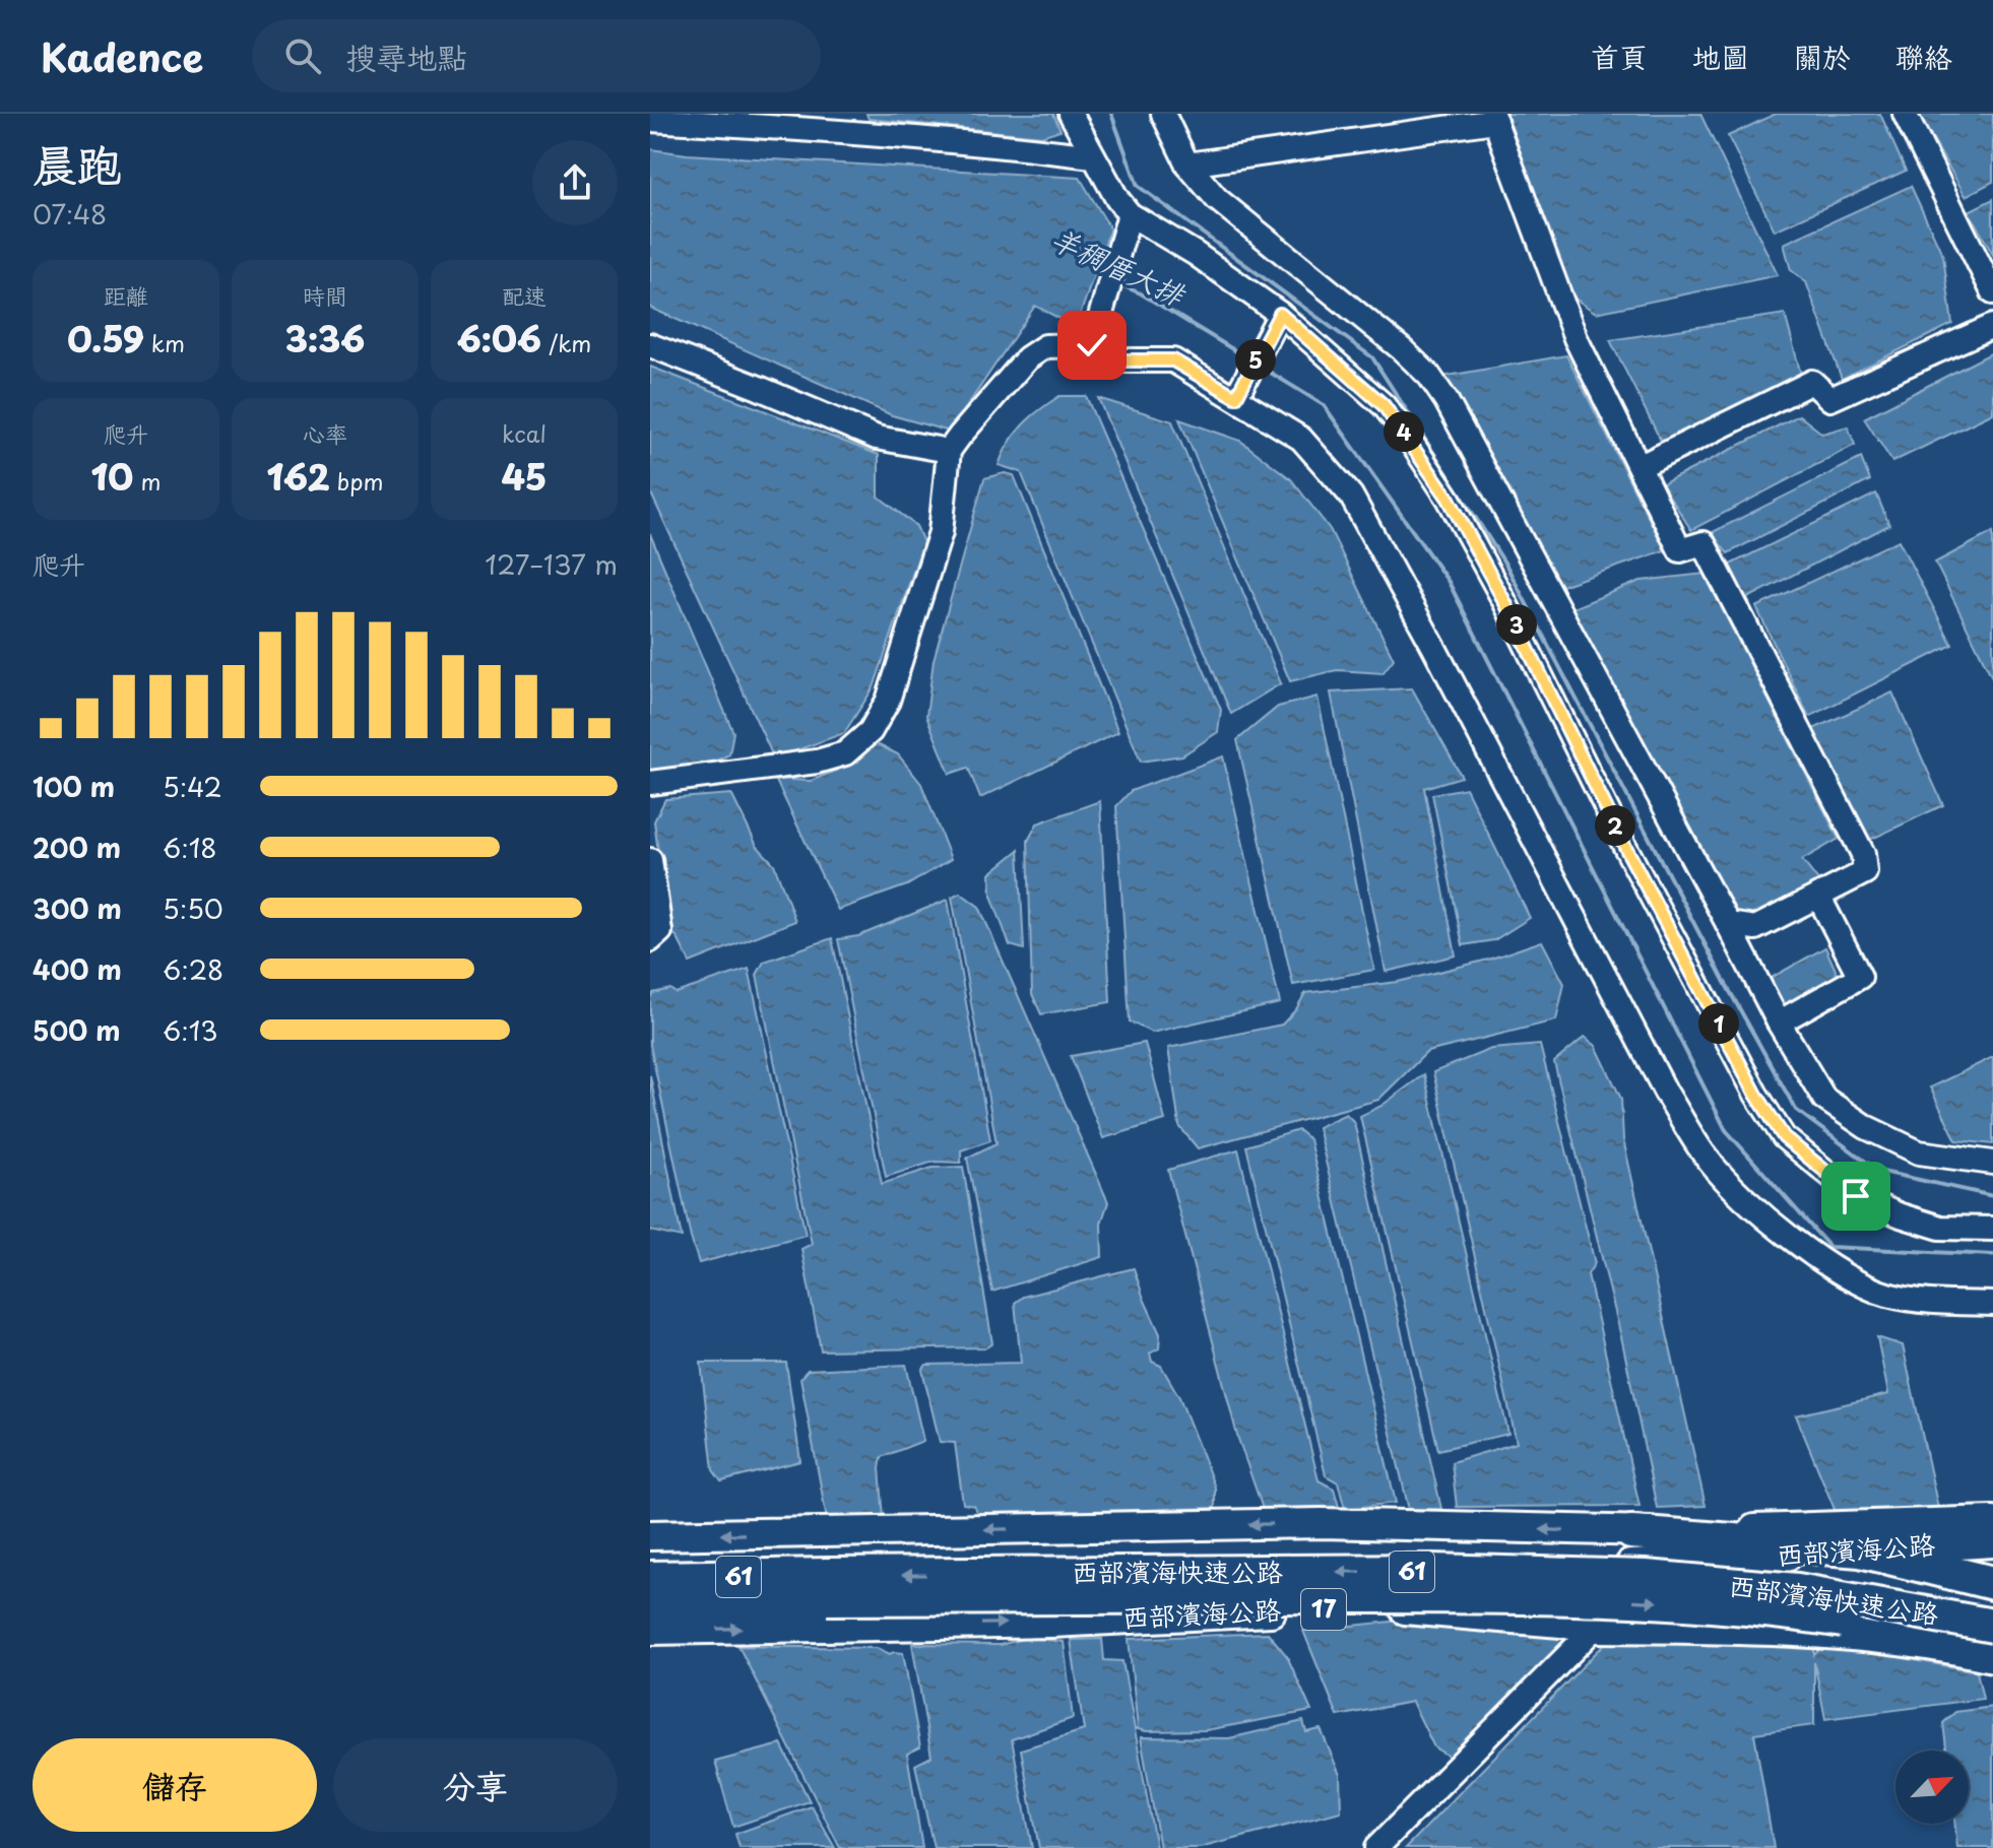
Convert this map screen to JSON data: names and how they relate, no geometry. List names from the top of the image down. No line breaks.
{"streets":{"highway":["61","西部濱海快速公路"],"main road":["西部濱海公路","17"]},"water":["羊稠厝大排"],"north":"top right","page":{"header":"Kadence","search":"搜尋地點","nav":["首頁","地圖","關於","聯絡"],"heading":["晨跑","07:48"],"stats":[["距離","0.59 km"],["時間","3:36"],["配速","6:06 /km"],["爬升","10 m"],["心率","162 bpm"],["kcal","45"]],"pins":["5","4","3","2","1"],"chart":["爬升","127–137 m"],"list":[{"name":"100 m","note":"5:42"},{"name":"200 m","note":"6:18"},{"name":"300 m","note":"5:50"},{"name":"400 m","note":"6:28"},{"name":"500 m","note":"6:13"}],"buttons":["儲存","分享"]}}
